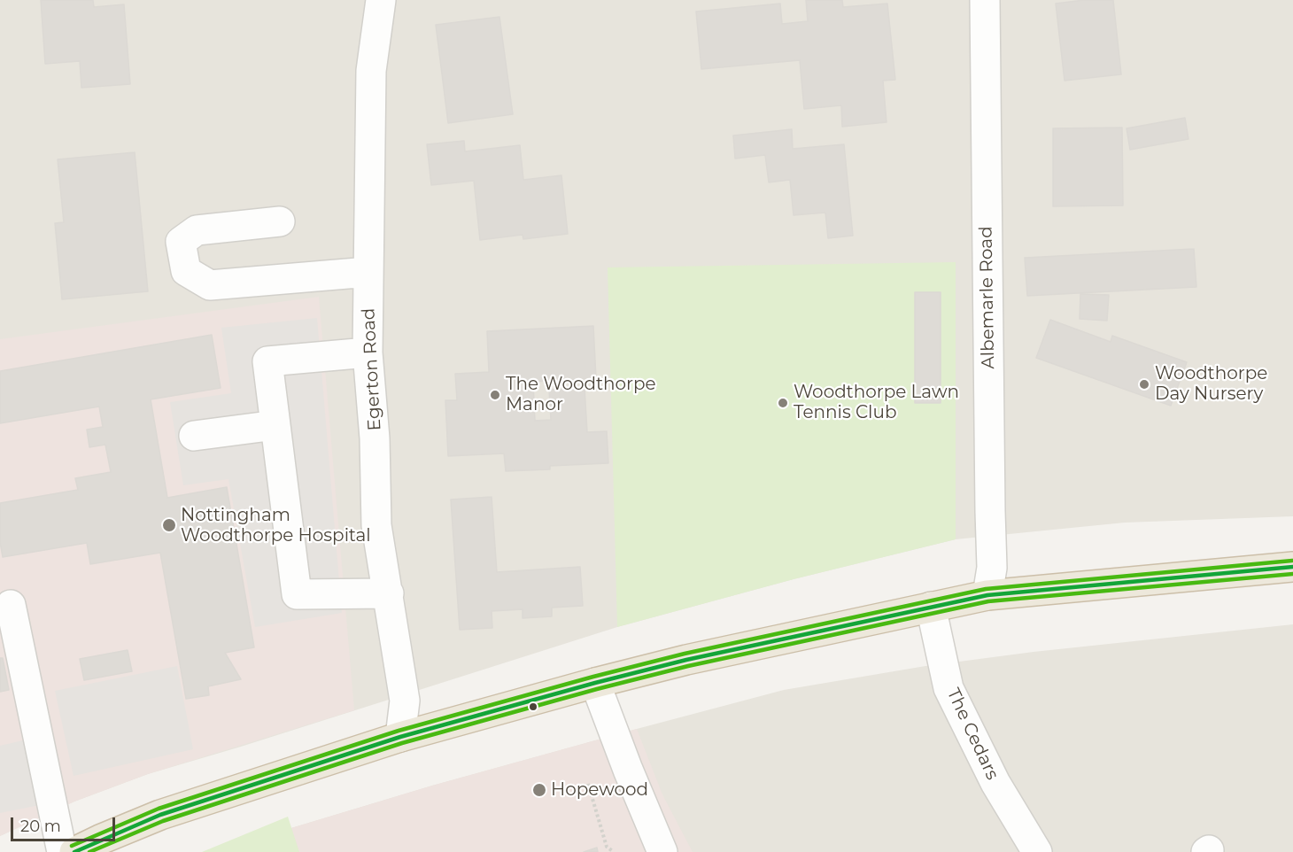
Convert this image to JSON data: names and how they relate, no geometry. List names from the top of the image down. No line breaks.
{"streets":{"street":["Albemarle Road","Egerton Road","The Cedars"]},"places":["Woodthorpe Day Nursery","The Woodthorpe Manor","Woodthorpe Lawn Tennis Club","Nottingham Woodthorpe Hospital","Hopewood"],"scale_bar":"20 m"}
